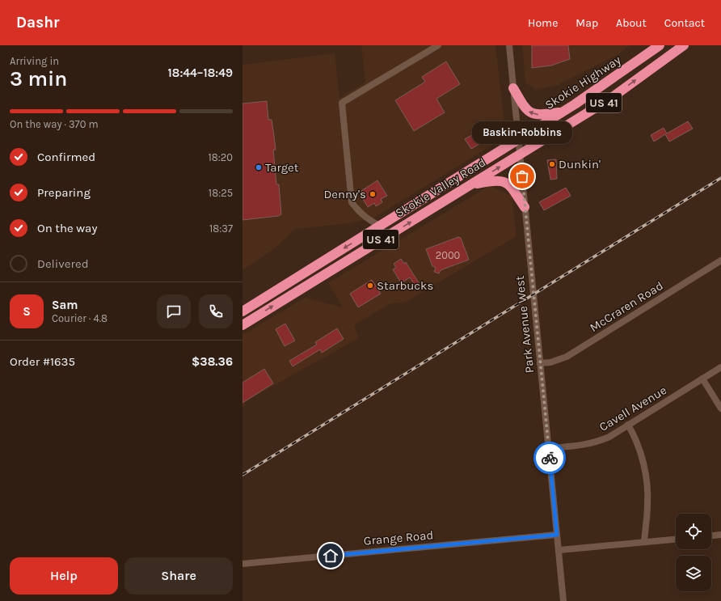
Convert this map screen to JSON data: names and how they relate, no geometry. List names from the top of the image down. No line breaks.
{"streets":{"highway":["Skokie Highway","US 41","Skokie Valley Road"],"street":["McCraren Road","Park Avenue West","Cavell Avenue","Grange Road"]},"crossings":[["Skokie Highway","Skokie Valley Road"],["Skokie Highway","Park Avenue West"],["US 41","Skokie Valley Road"],["US 41","Park Avenue West"],["Skokie Valley Road","Park Avenue West"],["McCraren Road","Park Avenue West"],["Park Avenue West","Cavell Avenue"],["Park Avenue West","Grange Road"]],"places":["Dunkin'","Target","Baskin-Robbins","Denny's","Starbucks"],"house_numbers":["2000"],"page":{"header":"Dashr","nav":["Home","Map","About","Contact"],"heading":["3 min","Arriving in","18:44–18:49"],"panel":["Sam","Courier · 4.8","Order #1635","$38.36"],"bar":"On the way · 370 m","bubble":"Baskin-Robbins","list":[["Confirmed","18:20"],["Preparing","18:25"],["On the way","18:37"],"Delivered"],"round":"S","buttons":["Help","Share"]}}
